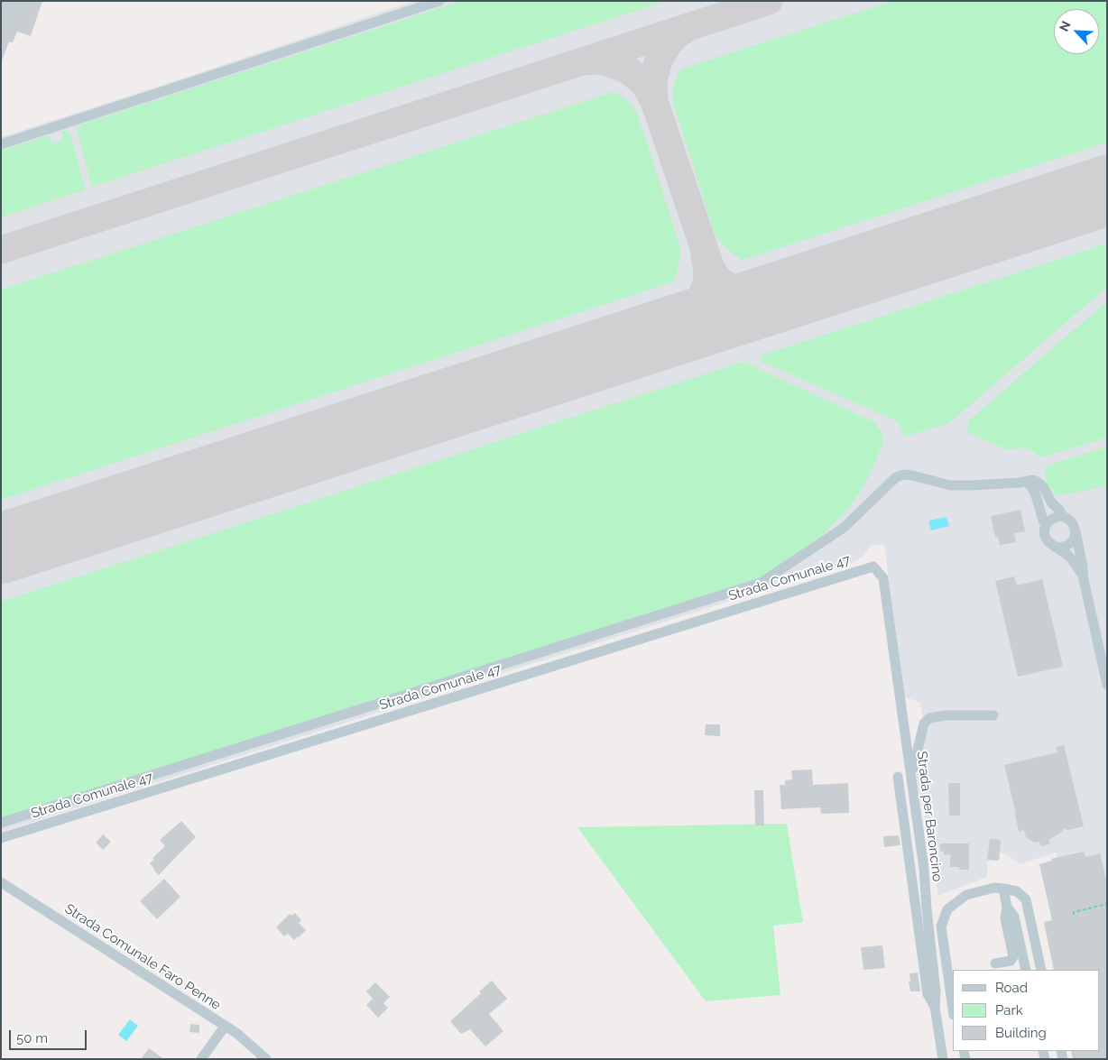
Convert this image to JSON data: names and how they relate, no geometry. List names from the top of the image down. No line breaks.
{"streets":{"street":["Strada Comunale 47","Strada per Baroncino","Strada Comunale Faro Penne"]},"crossings":[["Strada Comunale 47","Strada per Baroncino"]],"legend":["Road","Park","Building"],"scale_bar":"50 m","north":"top left"}
